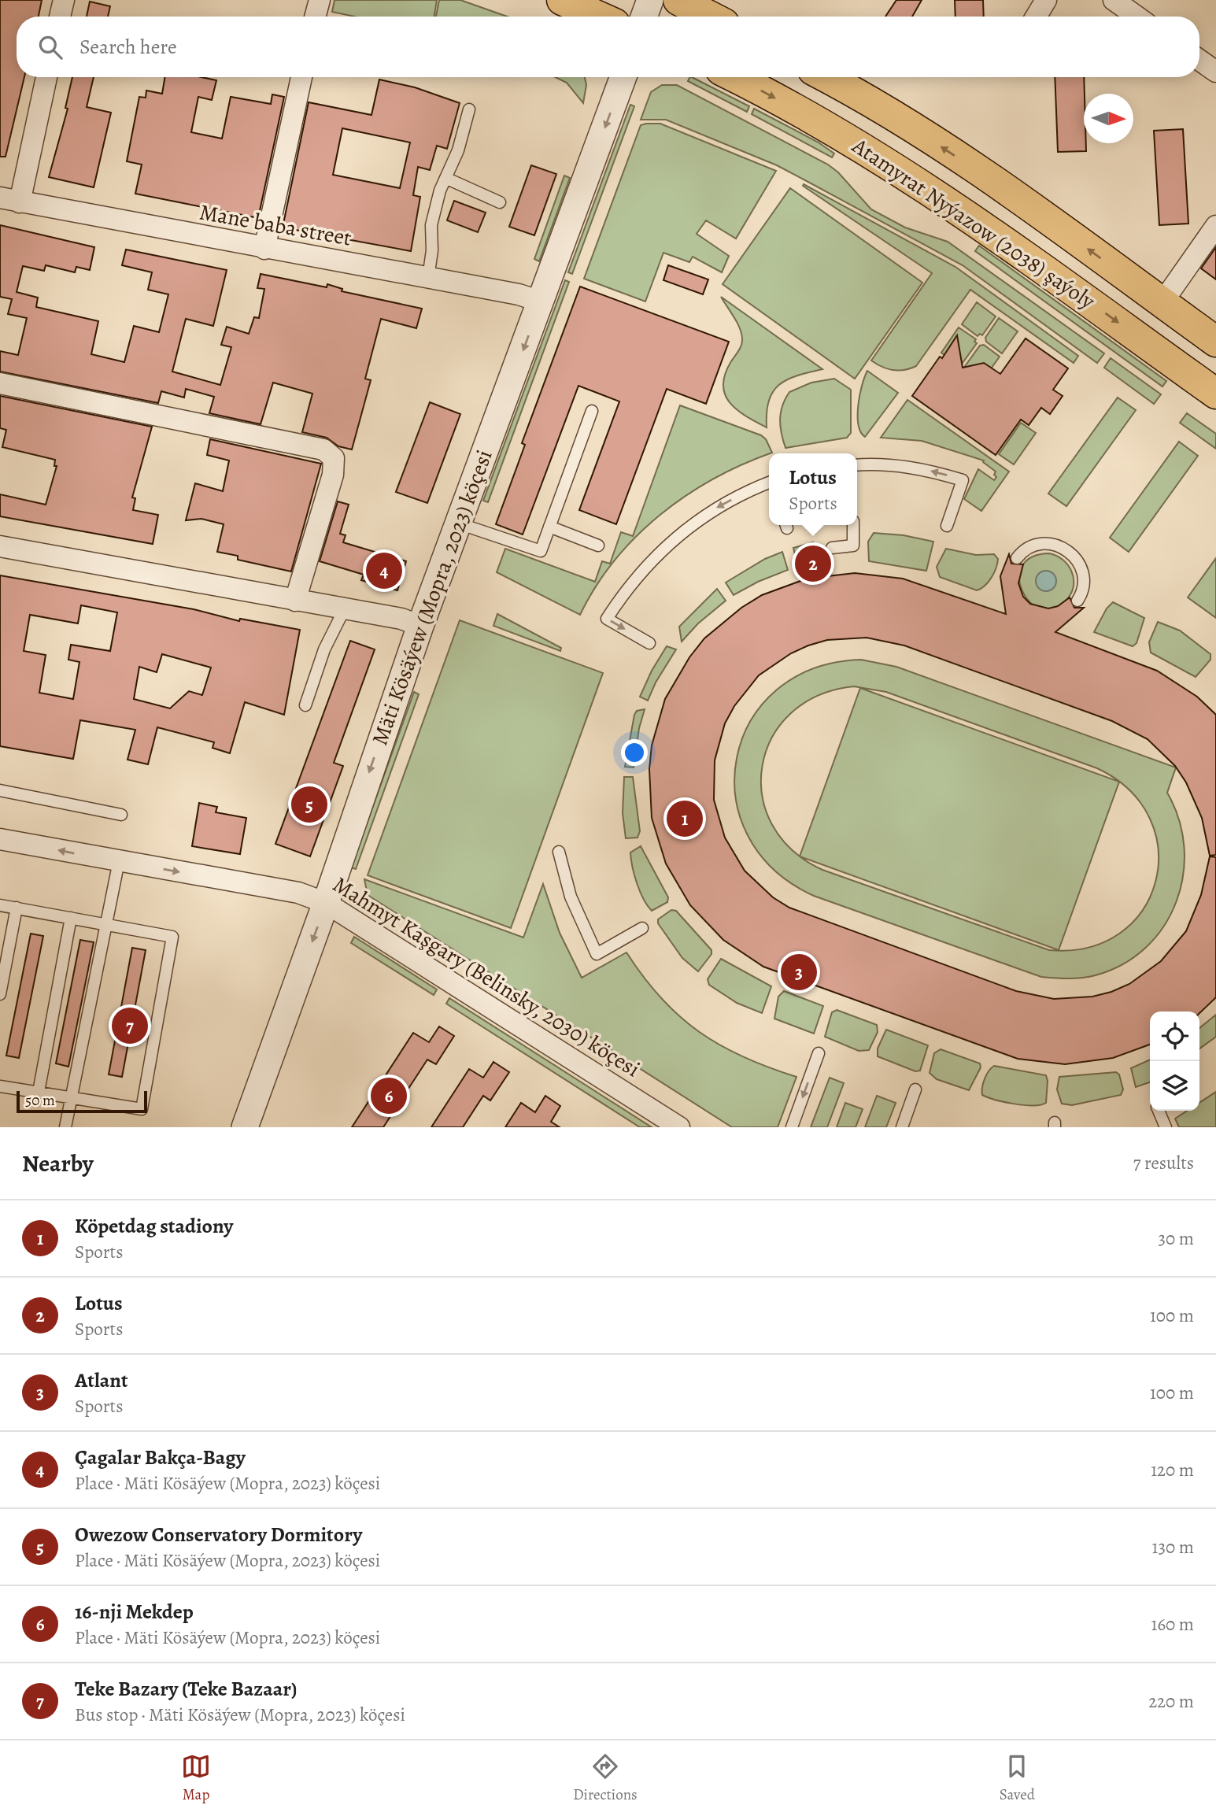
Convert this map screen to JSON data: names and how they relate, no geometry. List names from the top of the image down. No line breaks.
{"streets":{"main road":["Atamyrat Nyýazow (2038) şaýoly"],"street":["Mane baba street","Mäti Kösäýew (Mopra, 2023) köçesi","Mahmyt Kaşgary (Belinsky, 2030) köçesi"]},"crossings":[["Mane baba street","Mäti Kösäýew (Mopra, 2023) köçesi"],["Mäti Kösäýew (Mopra, 2023) köçesi","Mahmyt Kaşgary (Belinsky, 2030) köçesi"]],"one_way":["Mäti Kösäýew (Mopra, 2023) köçesi"],"scale_bar":"50 m","north":"right","page":{"search":"Search here","popup":["Lotus","Sports"],"pins":["2","4","5","1","3","7","6"],"scale":"50 m","heading":["Nearby","7 results"],"list":[{"mark":"1","name":"Köpetdag stadiony","note":"Sports","value":"30 m"},{"mark":"2","name":"Lotus","note":"Sports","value":"100 m"},{"mark":"3","name":"Atlant","note":"Sports","value":"100 m"},{"mark":"4","name":"Çagalar Bakça-Bagy","note":"Place · Mäti Kösäýew (Mopra, 2023) köçesi","value":"120 m"},{"mark":"5","name":"Owezow Conservatory Dormitory","note":"Place · Mäti Kösäýew (Mopra, 2023) köçesi","value":"130 m"},{"mark":"6","name":"16-nji Mekdep","note":"Place · Mäti Kösäýew (Mopra, 2023) köçesi","value":"160 m"},{"mark":"7","name":"Teke Bazary (Teke Bazaar)","note":"Bus stop · Mäti Kösäýew (Mopra, 2023) köçesi","value":"220 m"}],"nav":["Map","Directions","Saved"]}}
